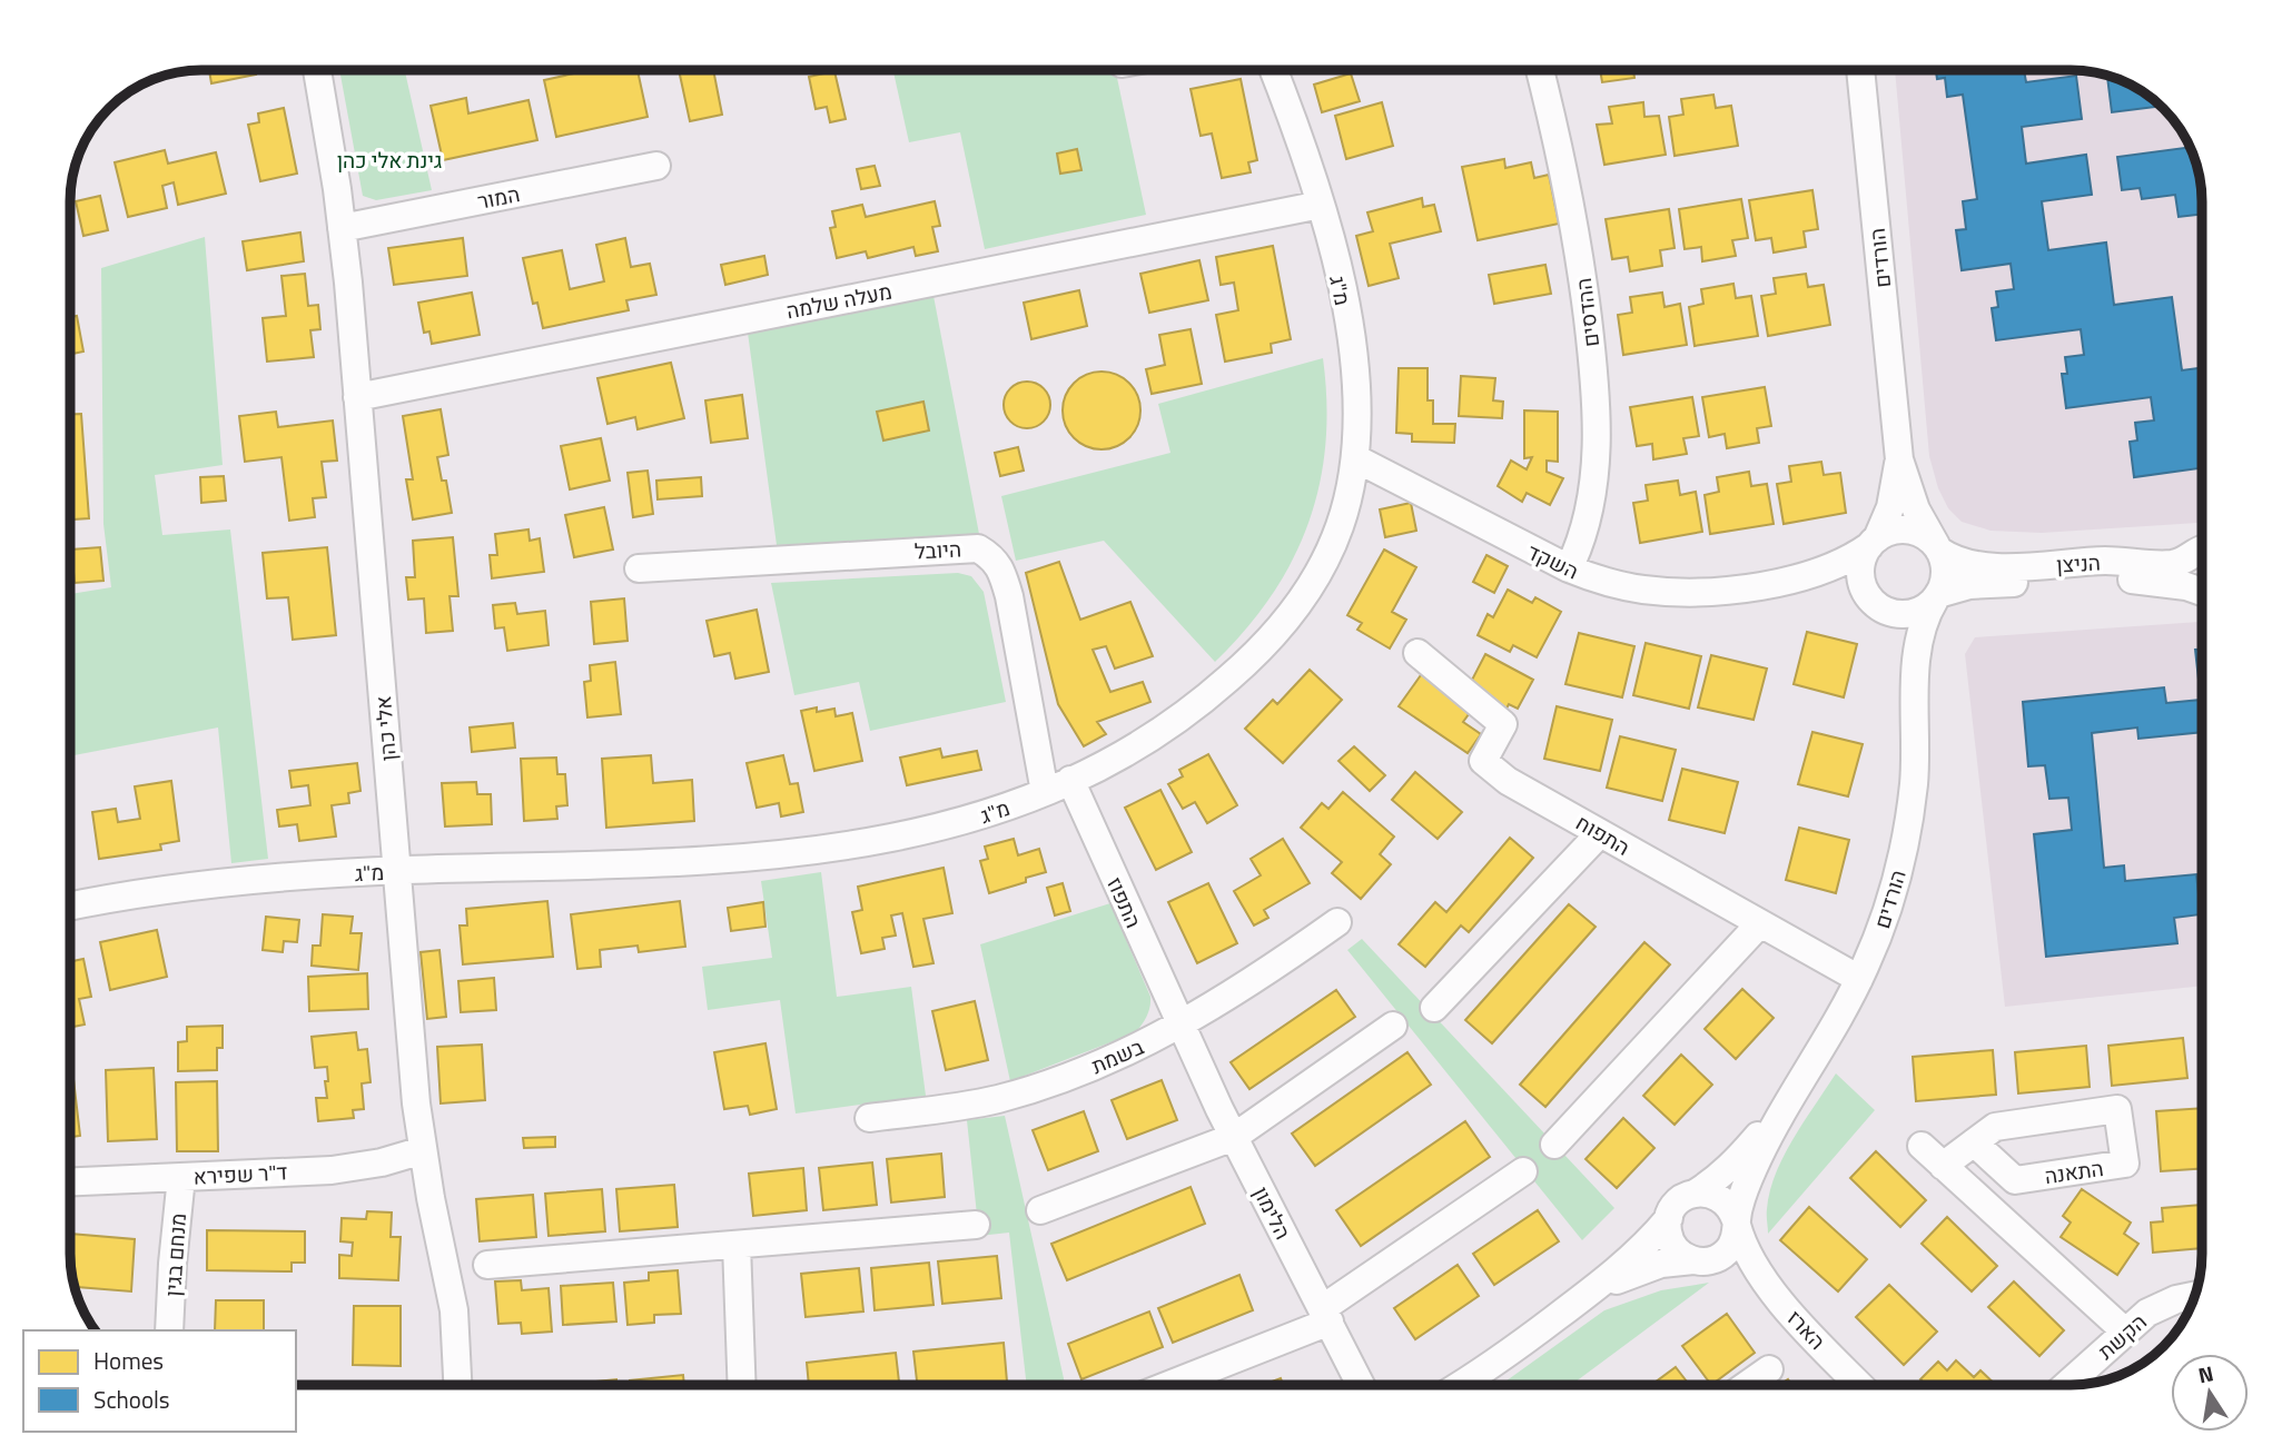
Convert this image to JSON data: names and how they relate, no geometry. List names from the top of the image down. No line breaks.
{"streets":{"street":["המור","הורדים","מ\"ג","מעלה שלמה","ההדסים","היובל","השקד","הניצן","אלי כהן","התפוח","התפוז","בשמת","התאנה","ד\"ר שפירא","הלימון","מנחם בגין","הארז","הקשת"]},"crossings":[["המור","אלי כהן"],["הורדים","השקד"],["הורדים","הניצן"],["הורדים","התפוח"],["הורדים","הארז"],["מ\"ג","מעלה שלמה"],["מ\"ג","היובל"],["מ\"ג","השקד"],["מ\"ג","אלי כהן"],["מ\"ג","התפוז"],["מעלה שלמה","אלי כהן"],["ההדסים","השקד"],["השקד","הניצן"],["אלי כהן","ד\"ר שפירא"],["התפוז","בשמת"],["התפוז","הלימון"],["בשמת","הלימון"],["ד\"ר שפירא","מנחם בגין"]],"parks":["גינת אלי כהן"],"legend":["Homes","Schools"],"north":"top"}
